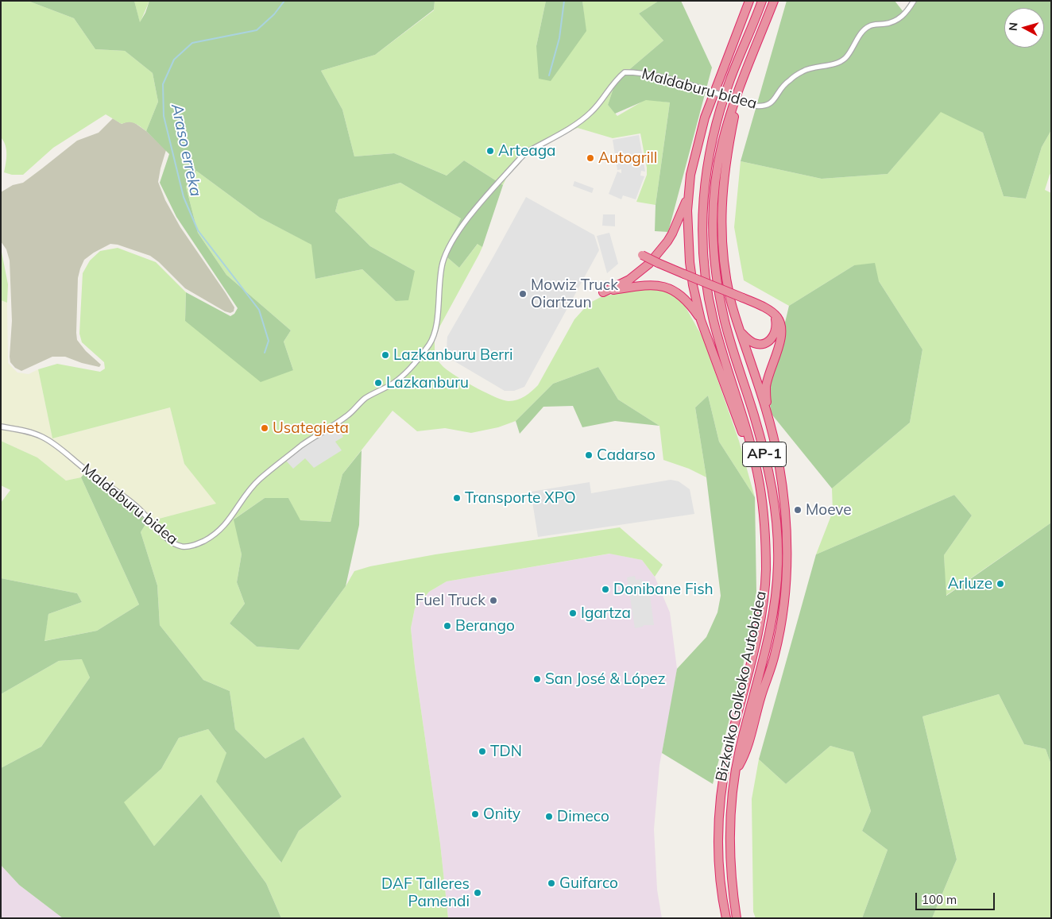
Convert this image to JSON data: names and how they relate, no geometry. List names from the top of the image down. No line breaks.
{"streets":{"highway":["AP-1","Bizkaiko Golkoko Autobidea"],"street":["Maldaburu bidea"]},"water":["Araso erreka"],"places":["Arteaga","Autogrill","Mowiz Truck Oiartzun","Lazkanburu Berri","Lazkanburu","Usategieta","Cadarso","Transporte XPO","Moeve","Arluze","Donibane Fish","Fuel Truck","Igartza","Berango","San José & López","TDN","Onity","Dimeco","Guifarco","DAF Talleres Pamendi"],"scale_bar":"100 m","north":"left"}
